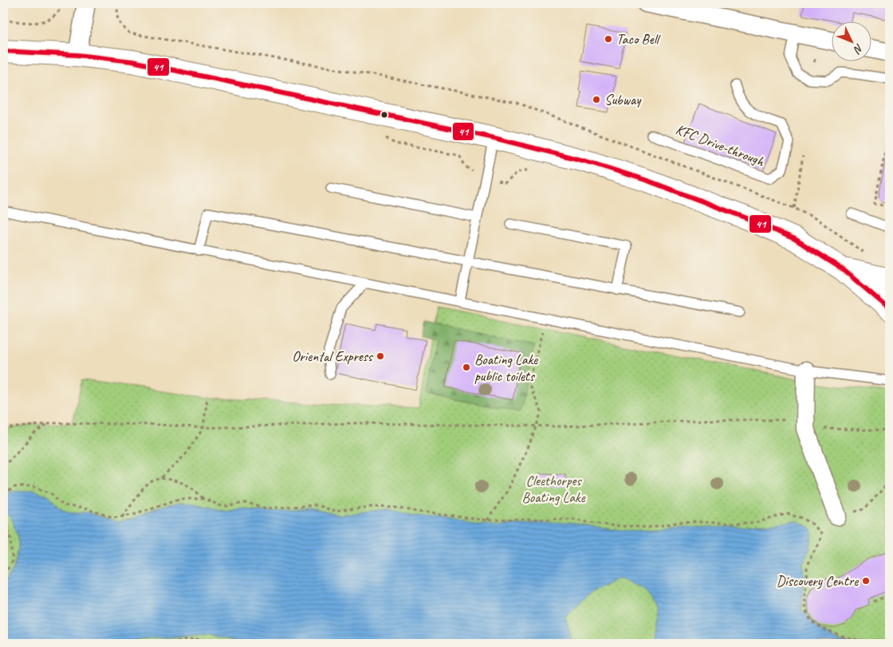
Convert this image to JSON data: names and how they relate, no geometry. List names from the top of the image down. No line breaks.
{"streets":{"lane":["KFC Drive-through"]},"parks":["Cleethorpes Boating Lake"],"places":["Taco Bell","Subway","Oriental Express","Boating Lake public toilets","Discovery Centre"],"lines":["transit line 41"],"north":"bottom right"}
